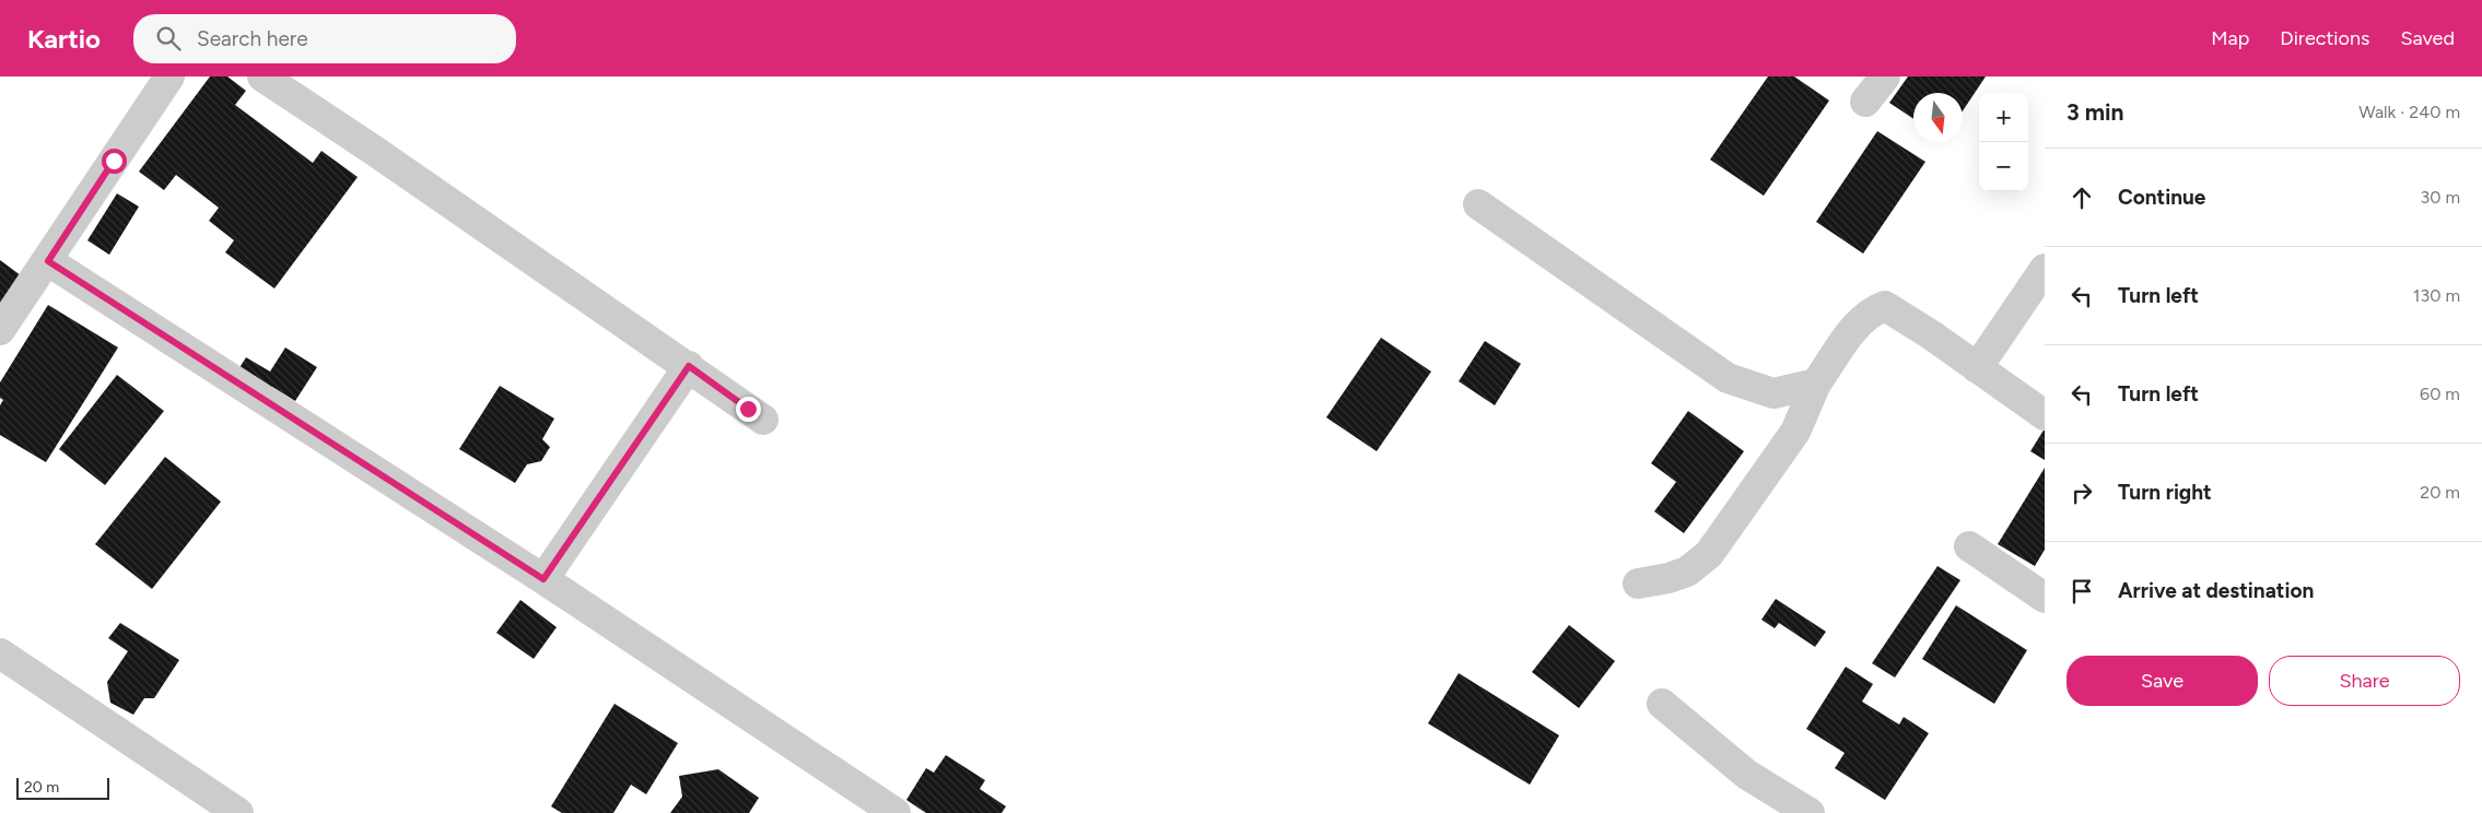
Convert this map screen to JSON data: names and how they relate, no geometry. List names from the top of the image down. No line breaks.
{"scale_bar":"20 m","north":"bottom","page":{"header":"Kartio","search":"Search here","nav":["Map","Directions","Saved"],"heading":["3 min","Walk · 240 m"],"map_buttons":["+","−"],"list":[["Continue","30 m"],["Turn left","130 m"],["Turn left","60 m"],["Turn right","20 m"],"Arrive at destination"],"buttons":["Save","Share"],"scale":"20 m"}}
